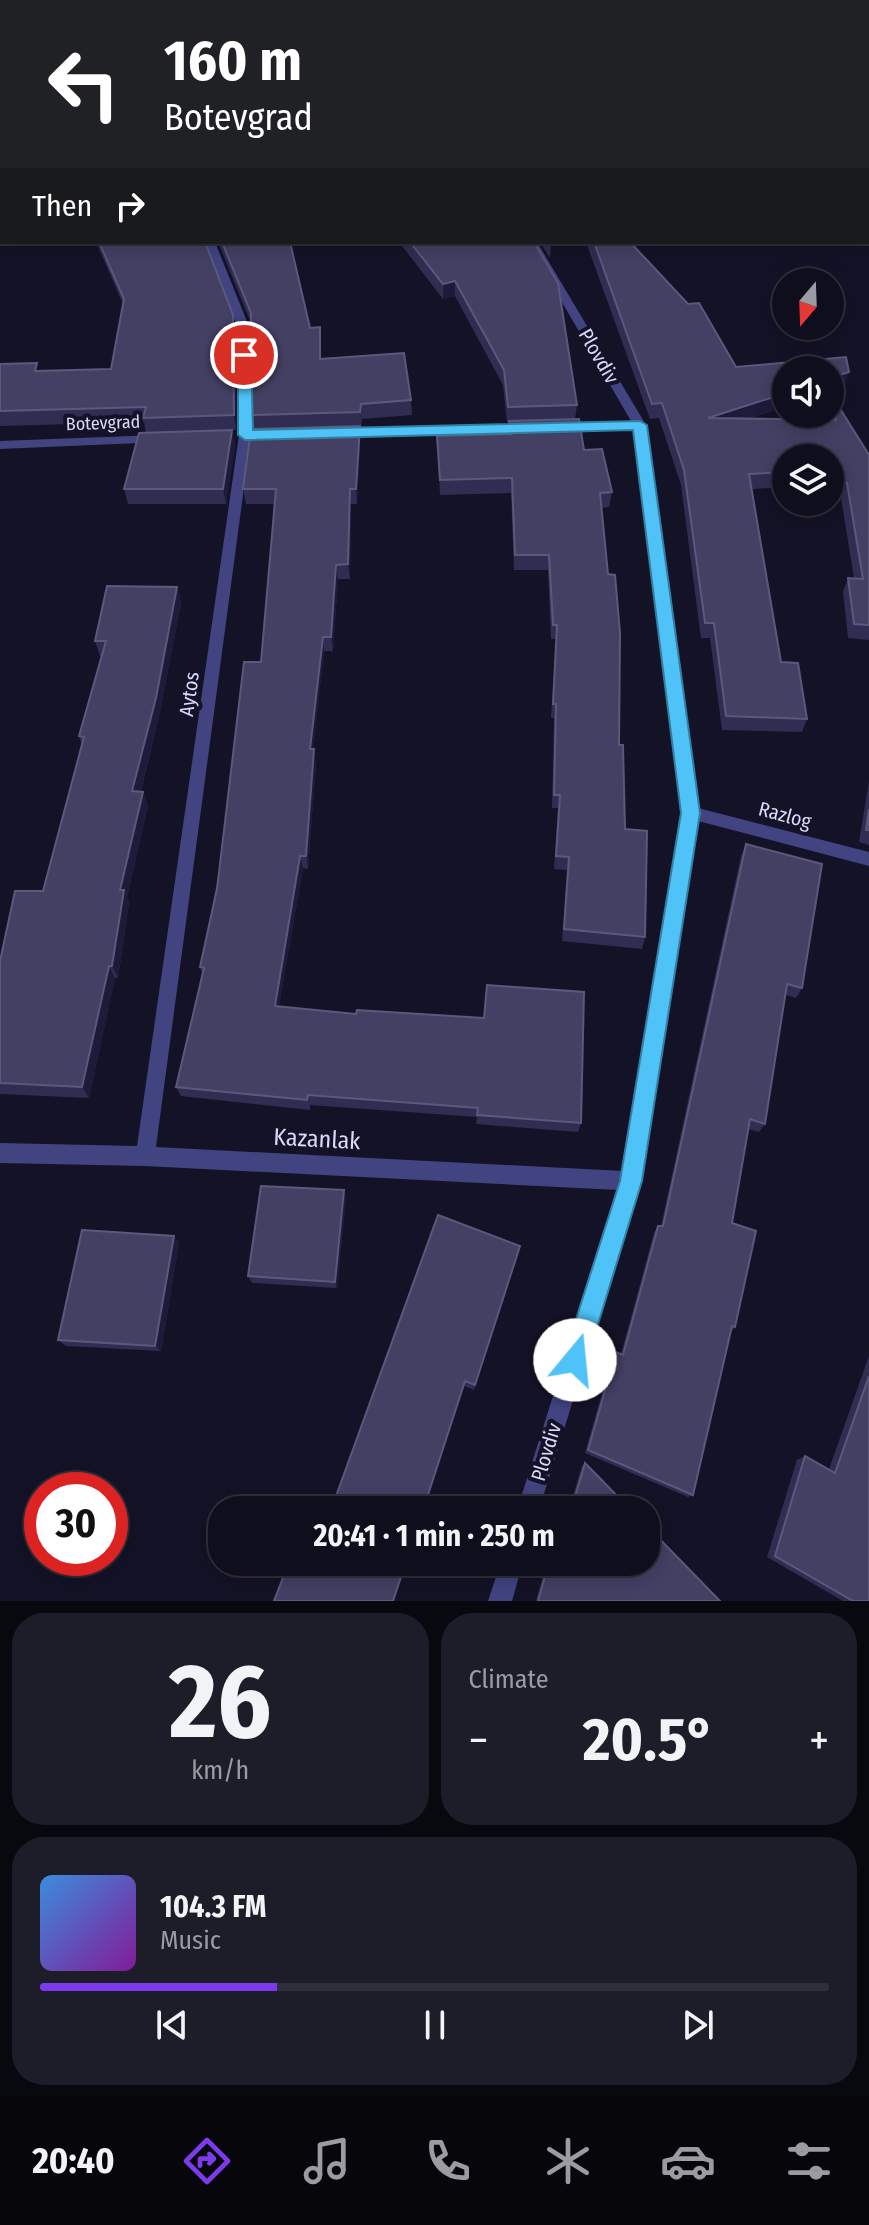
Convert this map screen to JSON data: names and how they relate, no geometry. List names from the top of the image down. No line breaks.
{"streets":{"street":["Plovdiv","Botevgrad","Aytos","Razlog","Kazanlak"]},"crossings":[["Plovdiv","Razlog"],["Plovdiv","Kazanlak"],["Aytos","Kazanlak"]],"north":"bottom","page":{"turn":["160 m","Botevgrad"],"then":"Then","limit":"30","trip":"20:41 · 1 min · 250 m","tile":[["26","km/h"],"Climate"],"heat":["−","20.5°","+"],"song":["104.3 FM","Music"],"tabs":"20:40"}}
